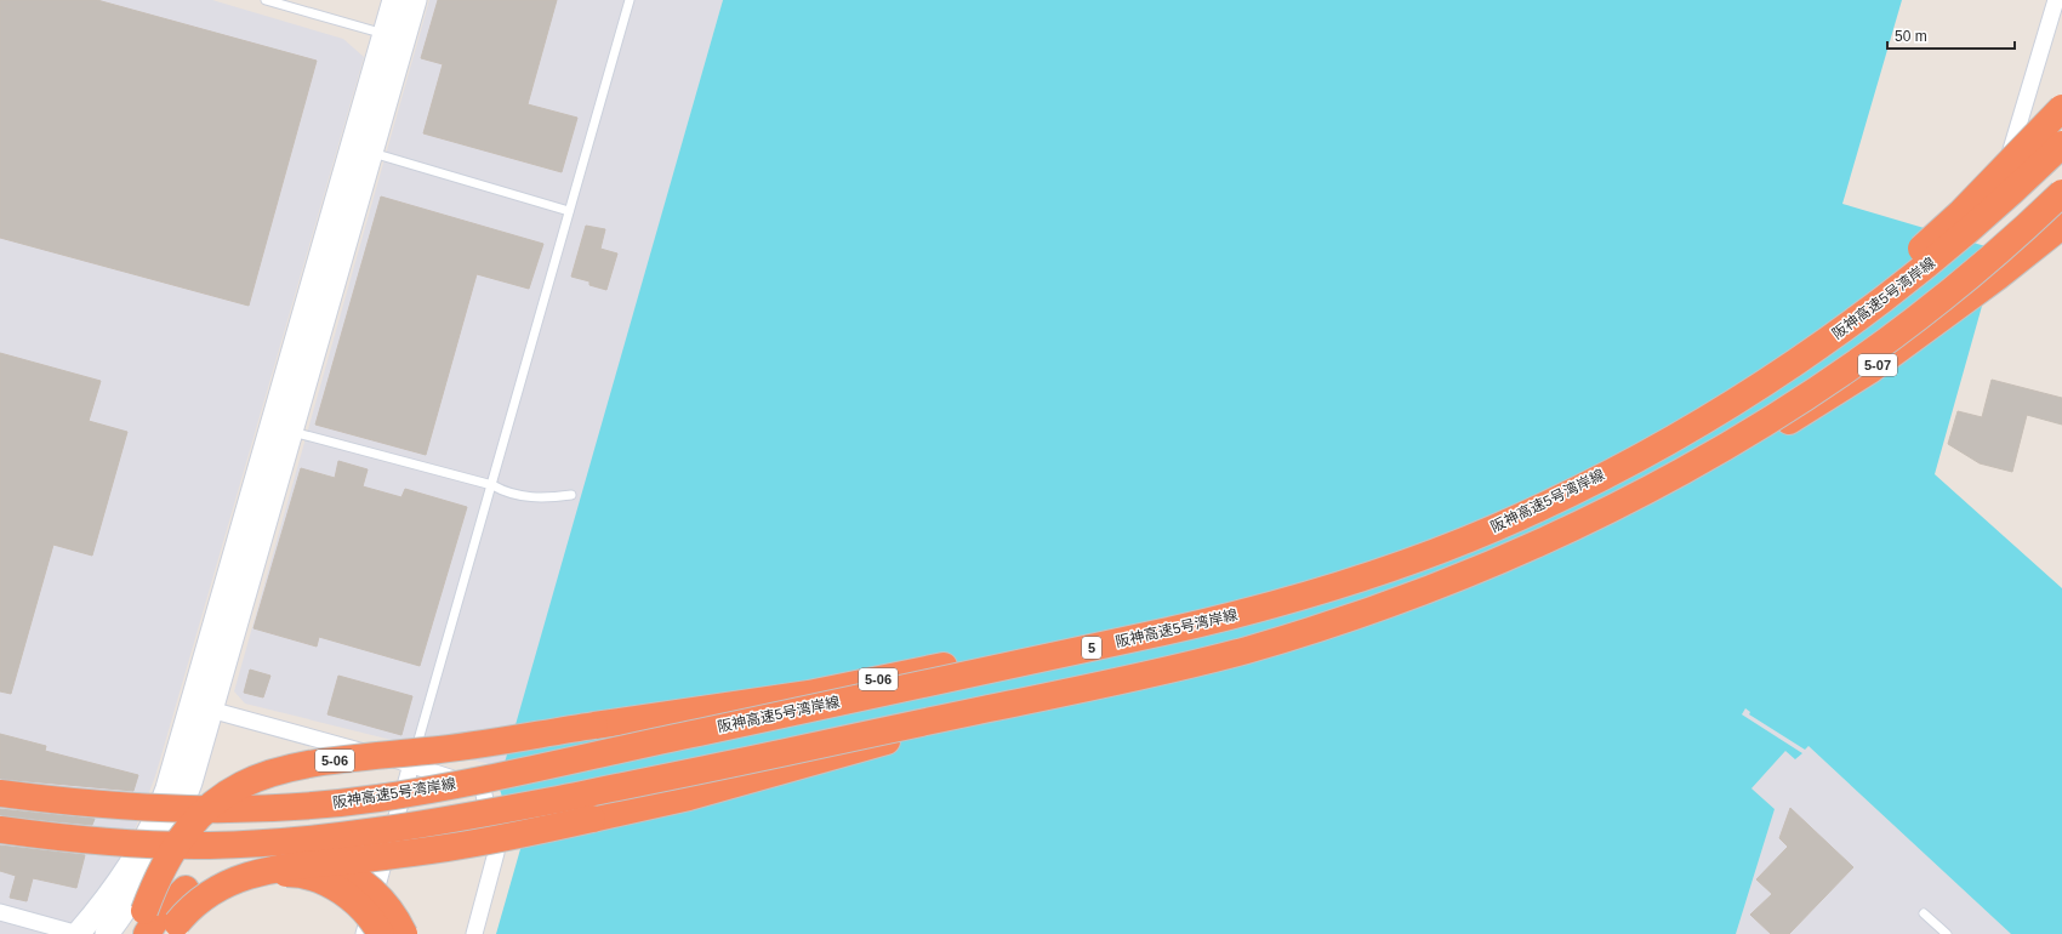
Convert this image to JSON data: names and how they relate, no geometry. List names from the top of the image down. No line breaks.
{"streets":{"highway":["阪神高速5号湾岸線","5-07","5","5-06"]},"crossings":[["阪神高速5号湾岸線","5-06"]],"scale_bar":"50 m"}
